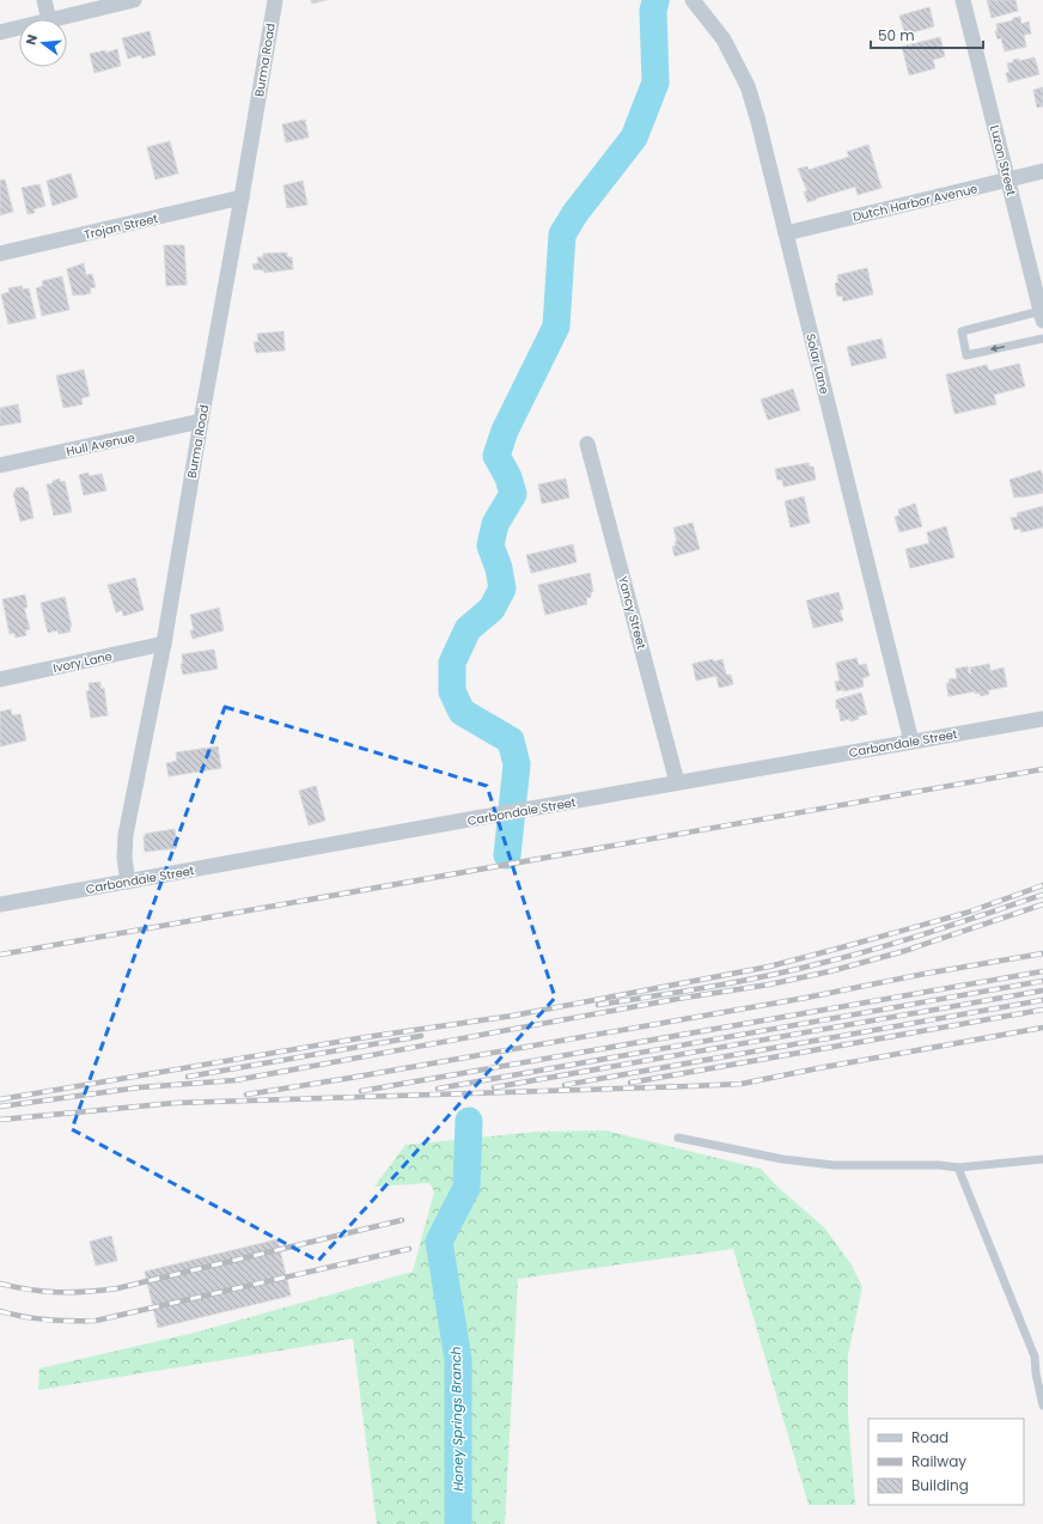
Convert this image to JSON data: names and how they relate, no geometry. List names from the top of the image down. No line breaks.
{"streets":{"street":["Burma Road","Luzon Street","Dutch Harbor Avenue","Trojan Street","Solar Lane","Hull Avenue","Yancy Street","Ivory Lane","Carbondale Street"]},"crossings":[["Burma Road","Trojan Street"],["Burma Road","Hull Avenue"],["Burma Road","Ivory Lane"],["Burma Road","Carbondale Street"],["Luzon Street","Dutch Harbor Avenue"],["Dutch Harbor Avenue","Solar Lane"],["Solar Lane","Carbondale Street"],["Yancy Street","Carbondale Street"]],"water":["Honey Springs Branch"],"legend":["Road","Railway","Building"],"scale_bar":"50 m","north":"left"}
